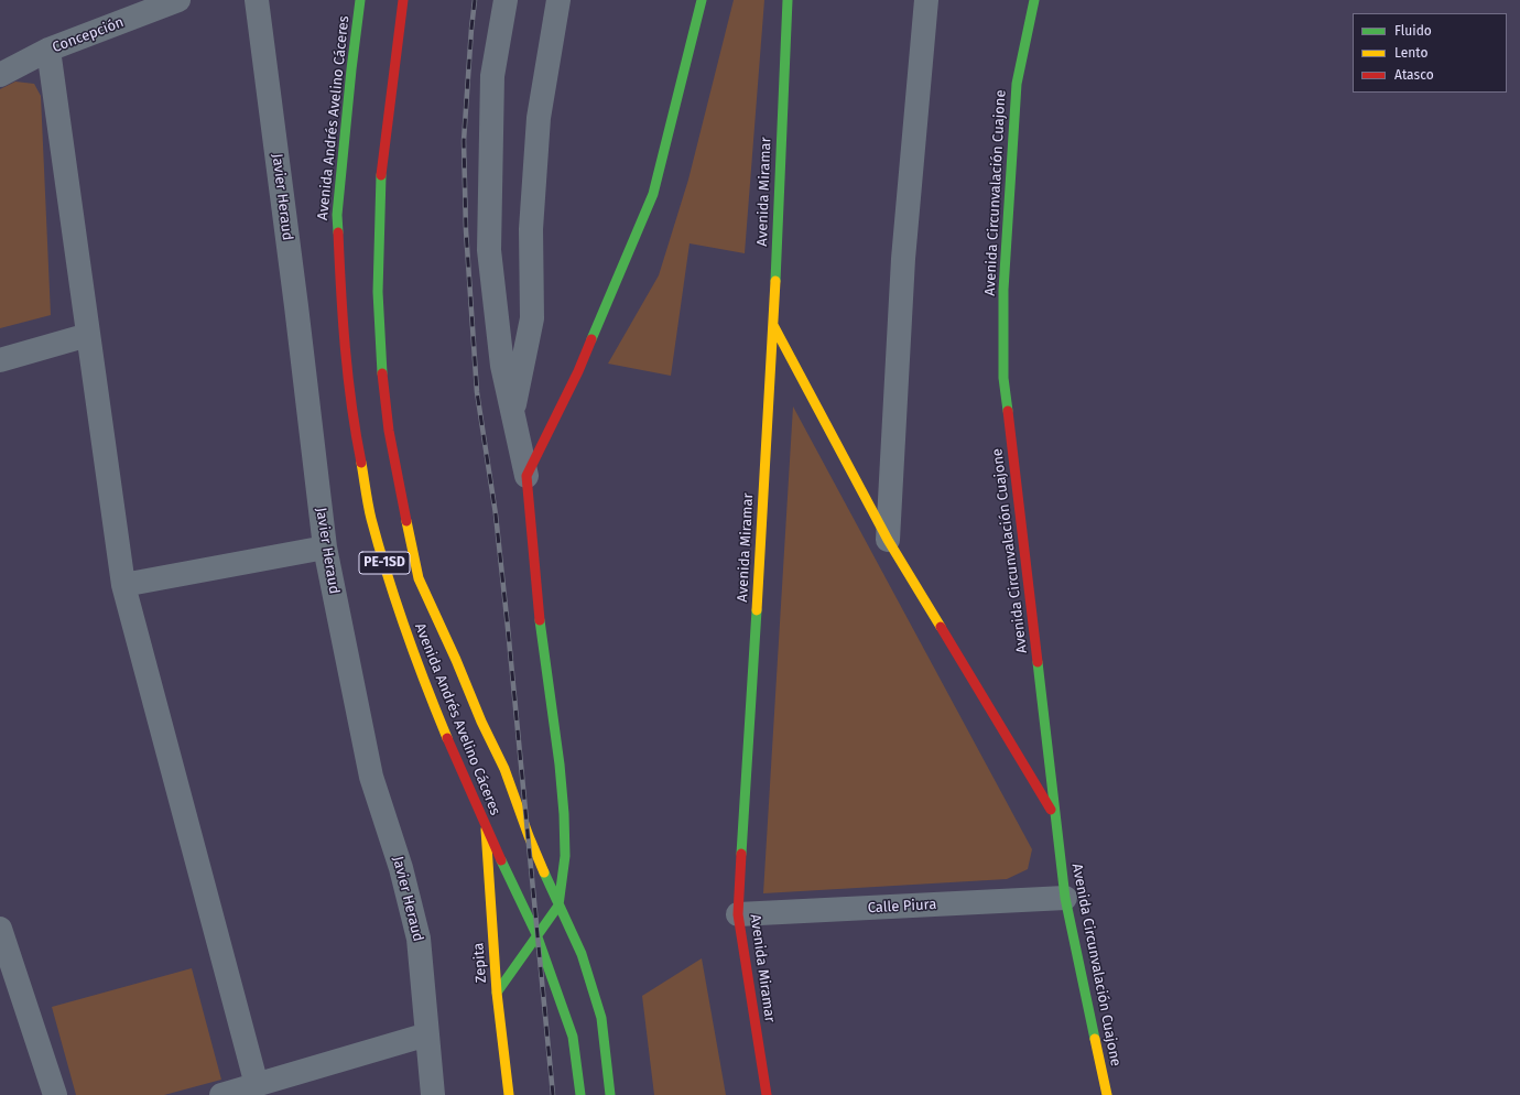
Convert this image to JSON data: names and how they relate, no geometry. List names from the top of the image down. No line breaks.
{"streets":{"main road":["Avenida Andrés Avelino Cáceres","Avenida Miramar","Avenida Circunvalación Cuajone","PE-1SD","Zepita"],"street":["Concepción","Javier Heraud","Calle Piura"]},"crossings":[["Avenida Andrés Avelino Cáceres","Zepita"],["Avenida Miramar","Calle Piura"],["Avenida Circunvalación Cuajone","Calle Piura"]],"legend":["Fluido","Lento","Atasco"]}
